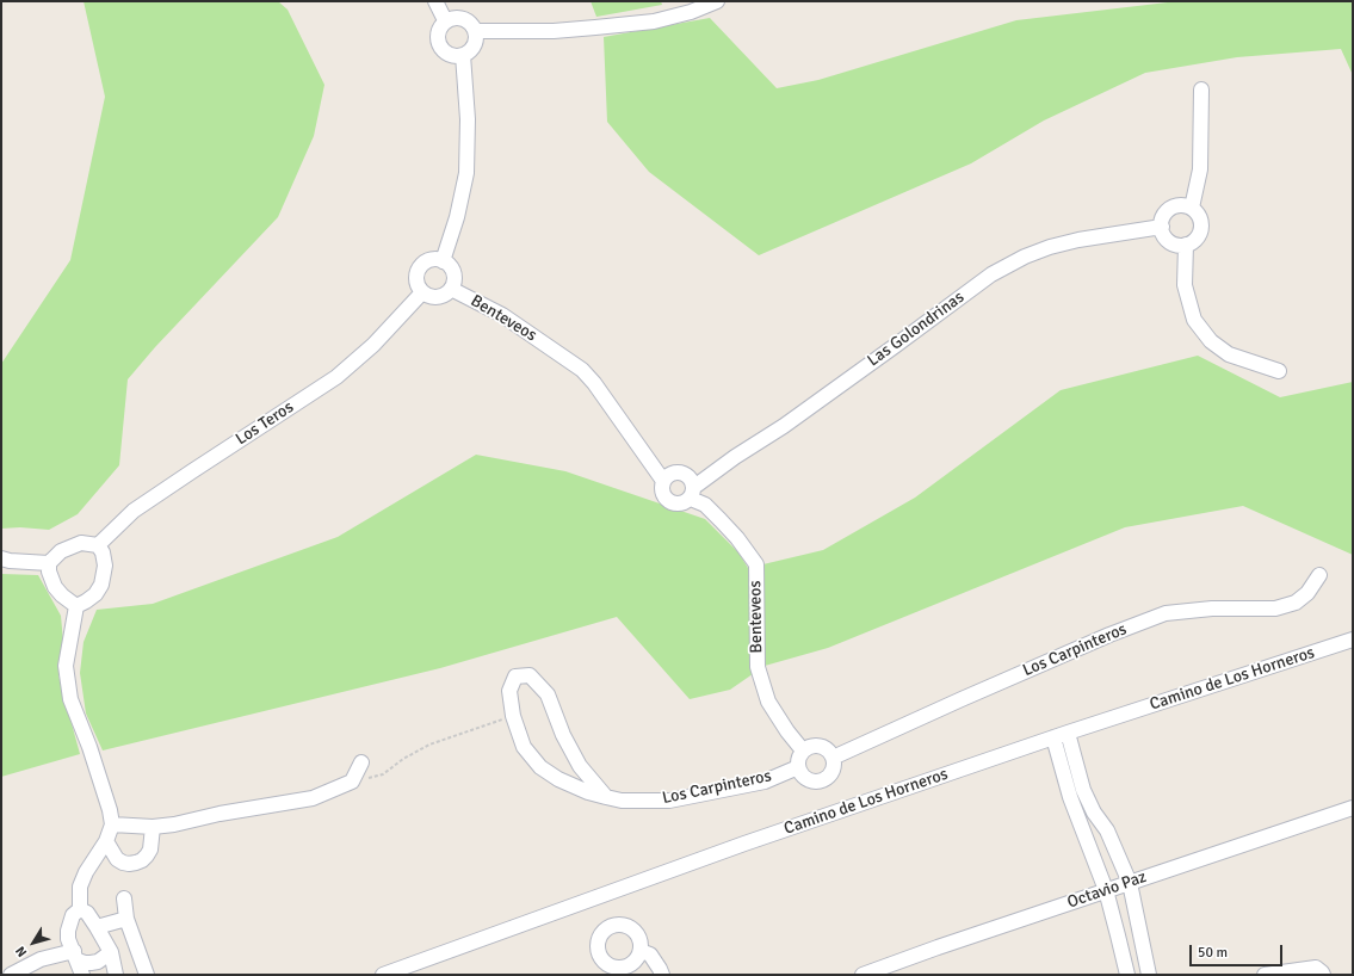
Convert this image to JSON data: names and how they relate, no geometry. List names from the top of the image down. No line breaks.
{"streets":{"street":["Benteveos","Las Golondrinas","Los Teros","Los Carpinteros","Camino de Los Horneros","Octavio Paz"]},"crossings":[["Benteveos","Las Golondrinas"],["Benteveos","Los Teros"],["Benteveos","Los Carpinteros"]],"scale_bar":"50 m","north":"bottom left"}
